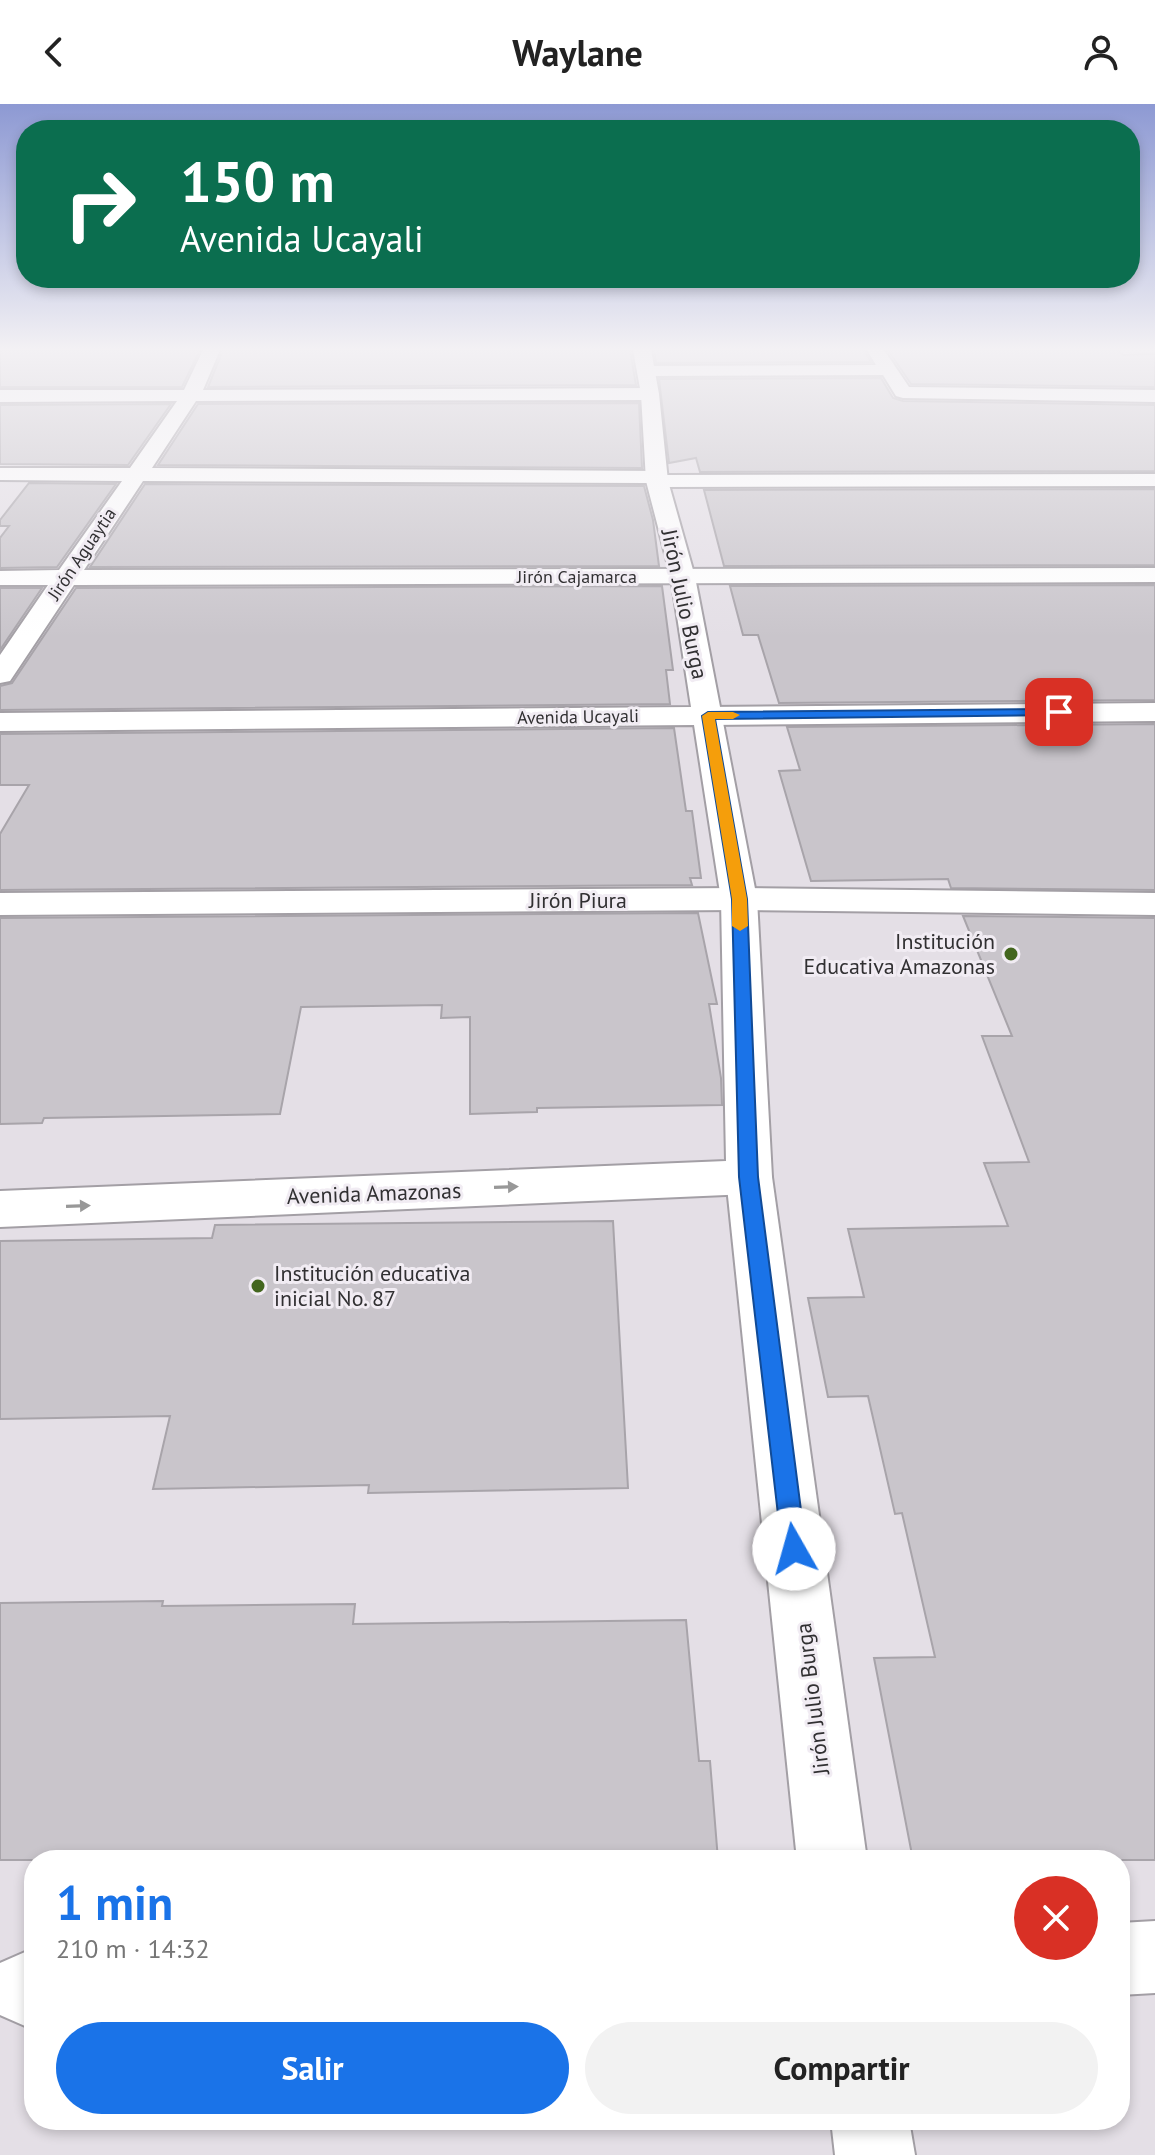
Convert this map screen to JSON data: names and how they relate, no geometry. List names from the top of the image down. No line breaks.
{"streets":{"street":["Jirón Aguaytia","Jirón Cajamarca","Jirón Julio Burga","Avenida Ucayali","Jirón Piura","Avenida Amazonas"]},"crossings":[["Jirón Aguaytia","Jirón Cajamarca"],["Jirón Cajamarca","Jirón Julio Burga"],["Jirón Julio Burga","Avenida Ucayali"],["Jirón Julio Burga","Jirón Piura"],["Jirón Julio Burga","Avenida Amazonas"]],"one_way":["Avenida Amazonas"],"places":["Institución Educativa Amazonas","Institución educativa inicial No. 87"],"page":{"header":"Waylane","turn":["150 m","Avenida Ucayali"],"heading":["1 min","210 m · 14:32"],"buttons":["Salir","Compartir"]}}
